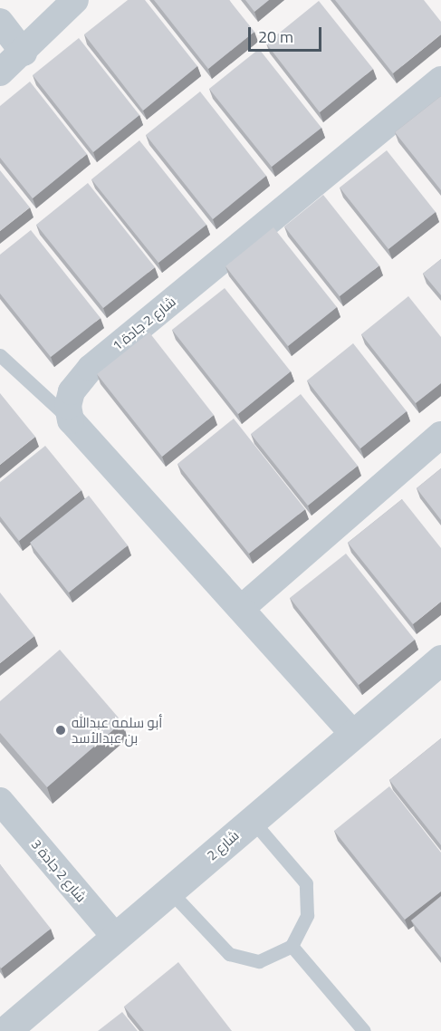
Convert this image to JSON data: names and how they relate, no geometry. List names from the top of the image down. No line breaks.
{"streets":{"street":["شارع 2 جادة 1","شارع 2","شارع 2 جادة 3"]},"crossings":[["شارع 2","شارع 2 جادة 3"]],"places":["أبو سلمه عبدالله بن عبدالأسد"],"scale_bar":"20 m"}
